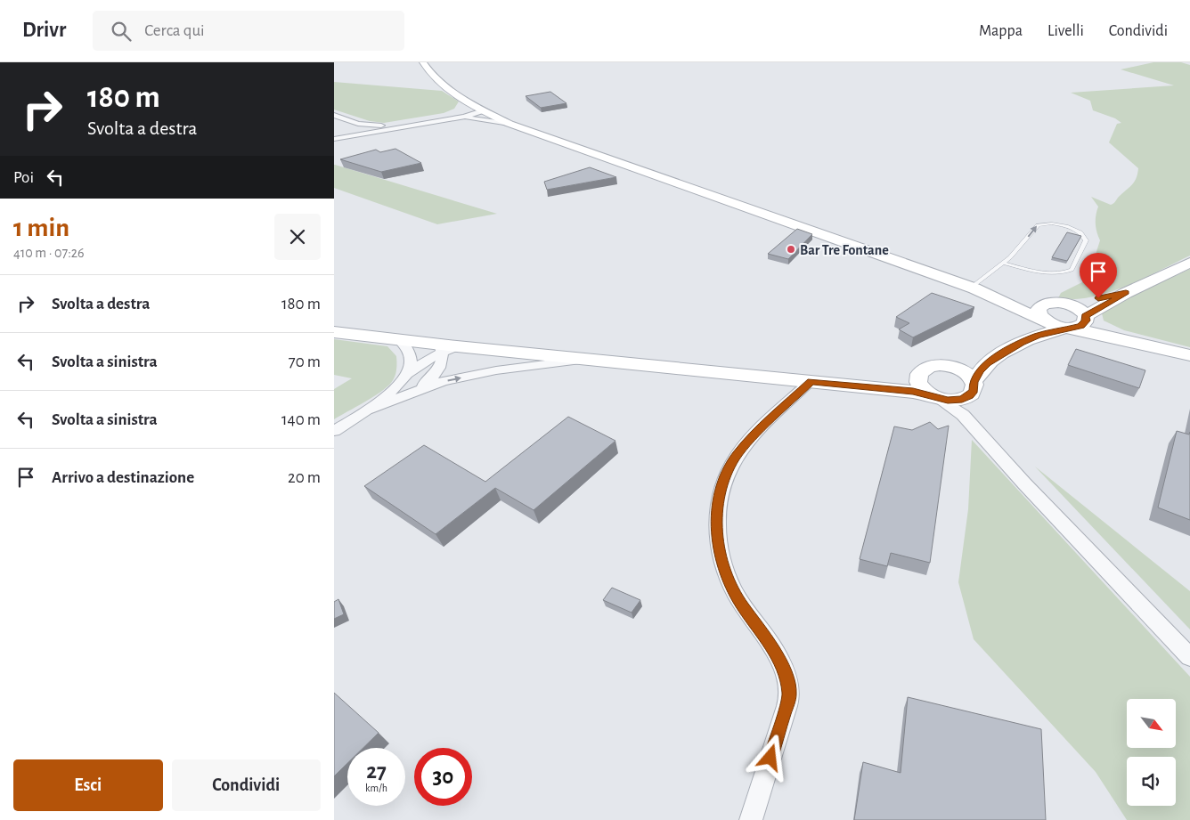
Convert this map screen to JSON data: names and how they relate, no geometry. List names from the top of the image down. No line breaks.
{"places":["Bar Tre Fontane"],"north":"bottom right","page":{"header":"Drivr","search":"Cerca qui","nav":["Mappa","Livelli","Condividi"],"turn":["180 m","Svolta a destra"],"then":"Poi","heading":["1 min","410 m · 07:26"],"list":[{"name":"Svolta a destra","value":"180 m"},{"name":"Svolta a sinistra","value":"70 m"},{"name":"Svolta a sinistra","value":"140 m"},{"name":"Arrivo a destinazione","value":"20 m"}],"speed":"27 km/h","limit":"30","buttons":["Esci","Condividi"]}}
